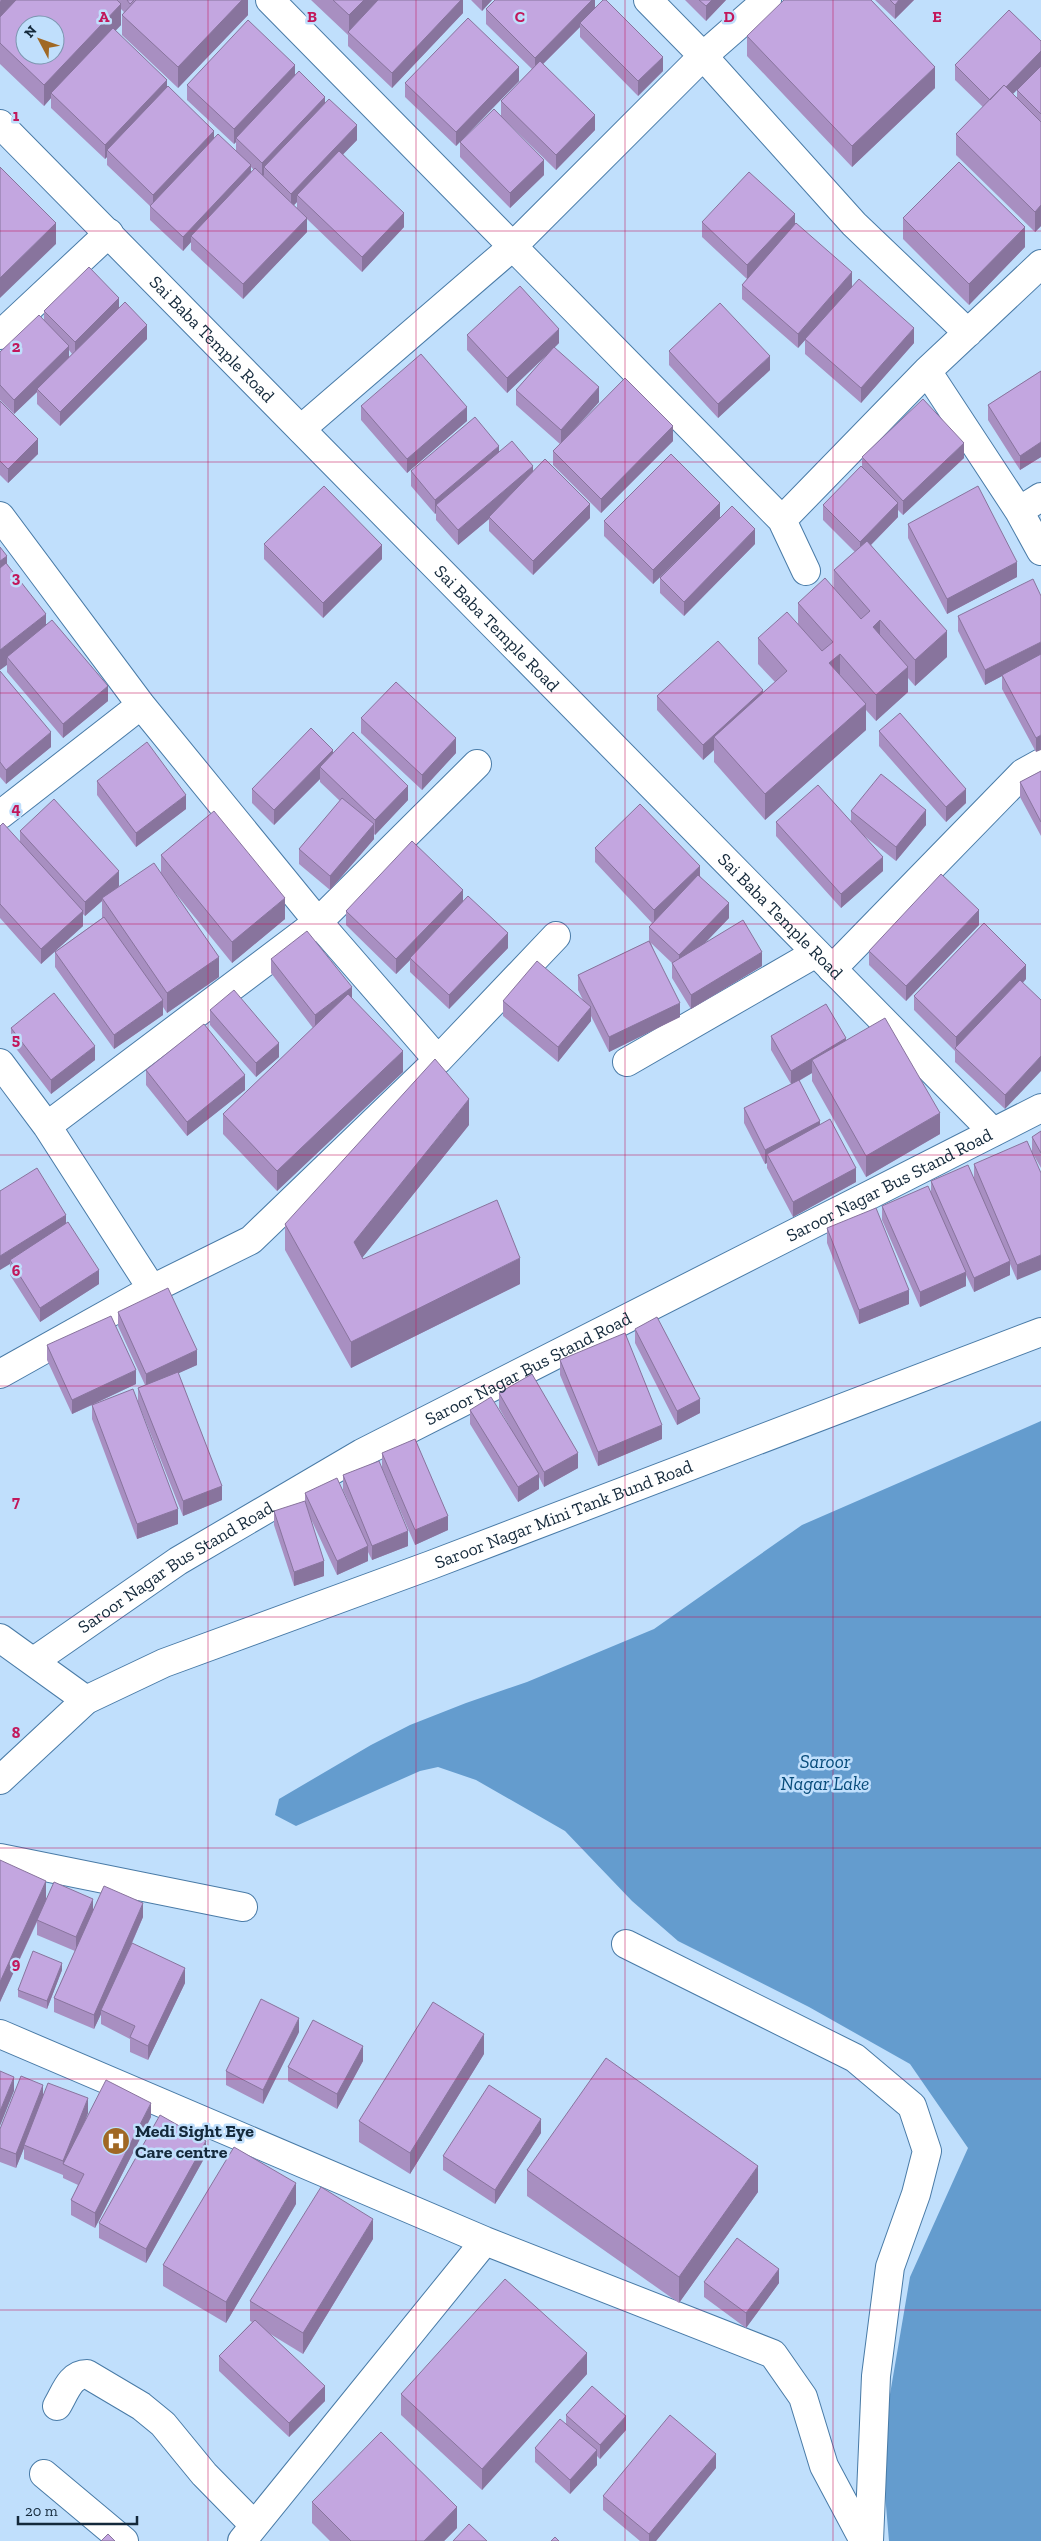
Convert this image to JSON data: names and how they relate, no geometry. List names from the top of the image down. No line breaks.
{"streets":{"street":["Sai Baba Temple Road","Saroor Nagar Bus Stand Road","Saroor Nagar Mini Tank Bund Road"]},"crossings":[["Sai Baba Temple Road","Saroor Nagar Bus Stand Road"]],"water":["Saroor Nagar Lake"],"places":{"hospital":["Medi Sight Eye Care centre"]},"scale_bar":"20 m","north":"top left","grid":{"columns":["A","B","C","D","E"],"rows":["1","2","3","4","5","6","7","8","9"]}}
